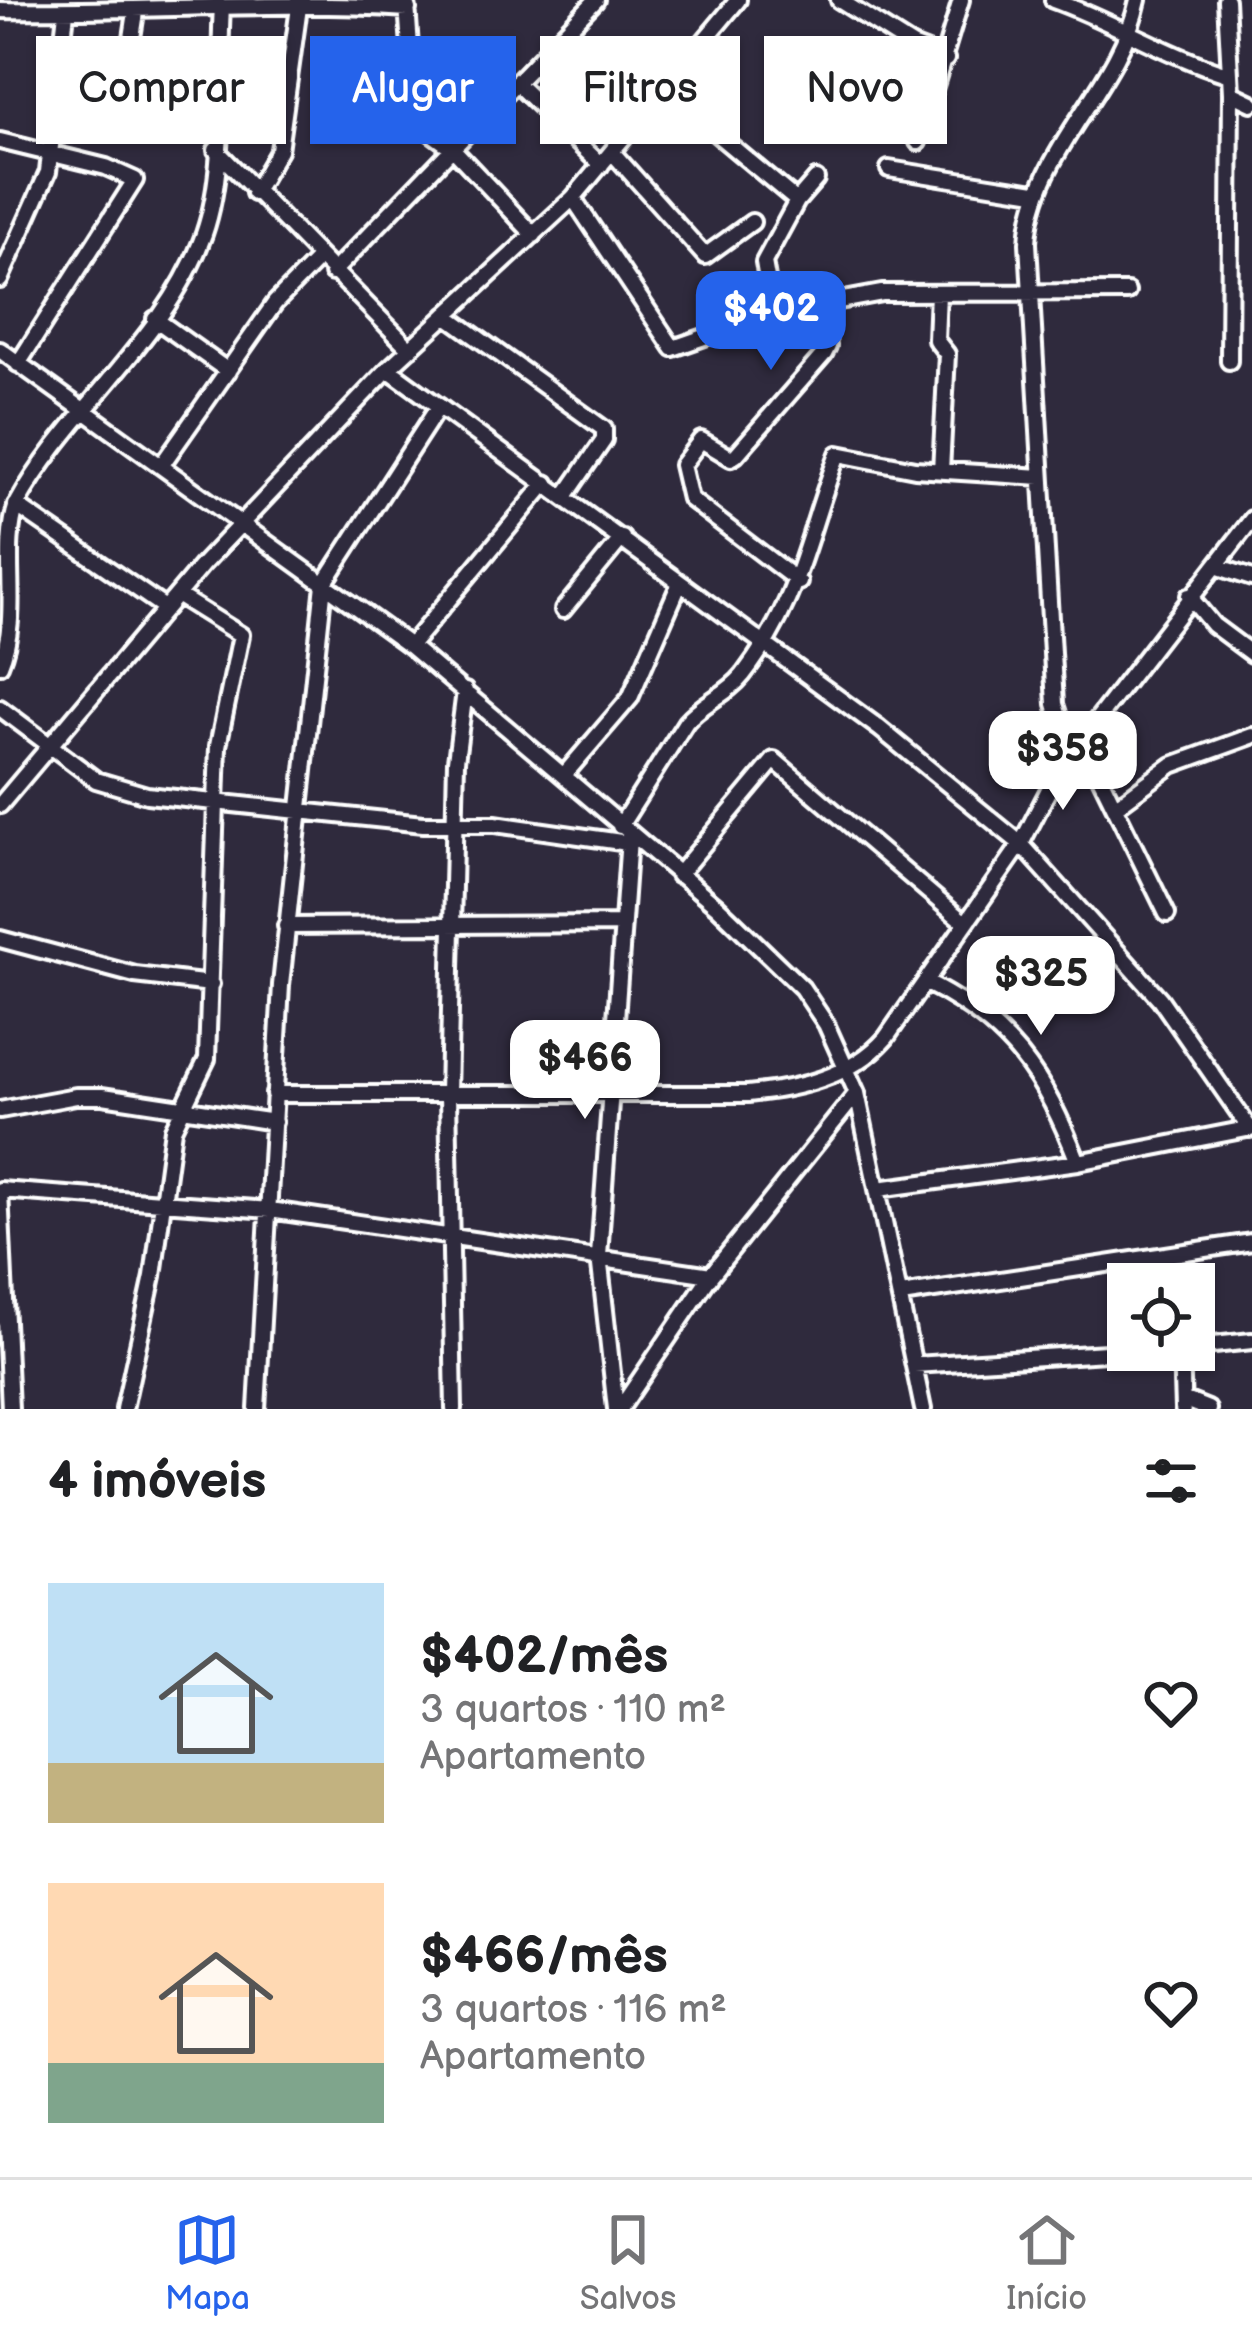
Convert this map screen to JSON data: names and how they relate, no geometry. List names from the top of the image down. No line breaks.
{"page":{"chip":["Comprar","Alugar","Filtros","Novo"],"price":["$402","$358","$325","$466"],"heading":"4 imóveis","list":[{"name":"$402/mês","note":"3 quartos · 110 m² · Apartamento"},{"name":"$466/mês","note":"3 quartos · 116 m² · Apartamento"}],"tabs":["Mapa","Salvos","Início"]}}
